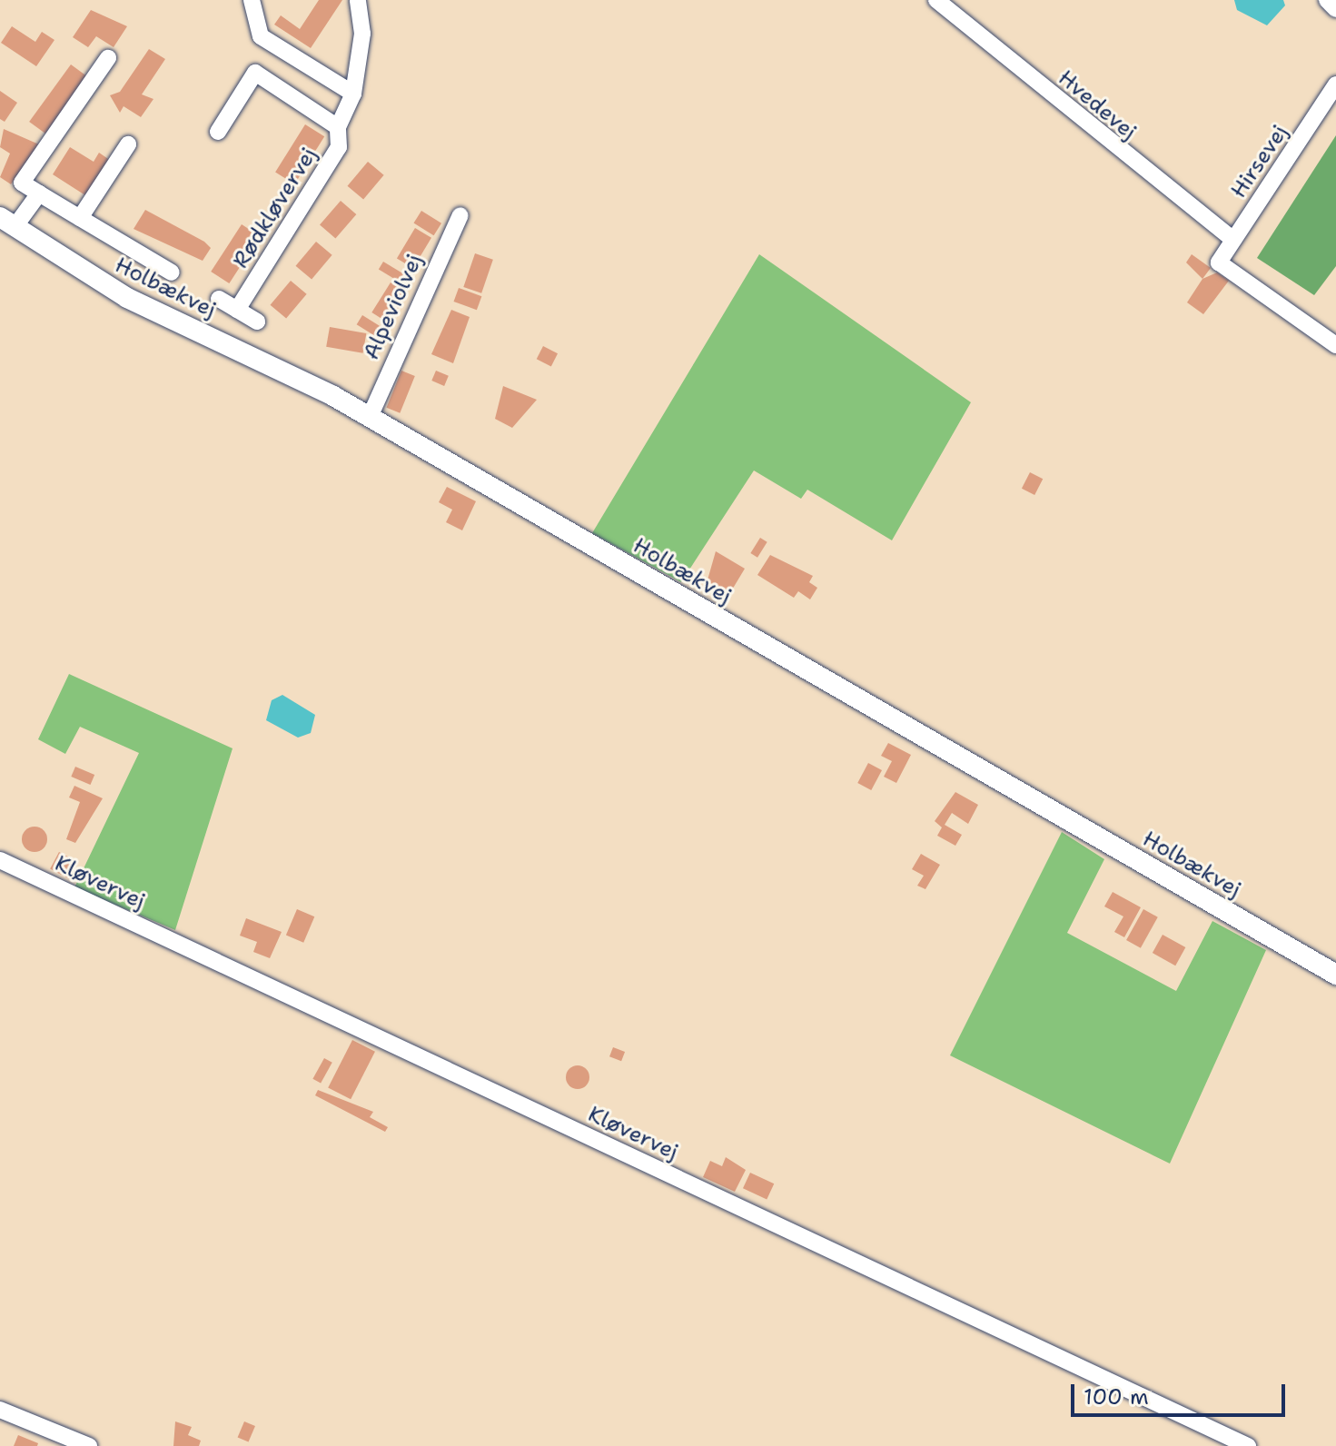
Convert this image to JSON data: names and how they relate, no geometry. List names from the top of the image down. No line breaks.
{"streets":{"street":["Hvedevej","Hirsevej","Rødkløvervej","Holbækvej","Alpeviolvej","Kløvervej"]},"crossings":[["Hvedevej","Hirsevej"],["Holbækvej","Alpeviolvej"]],"scale_bar":"100 m"}
